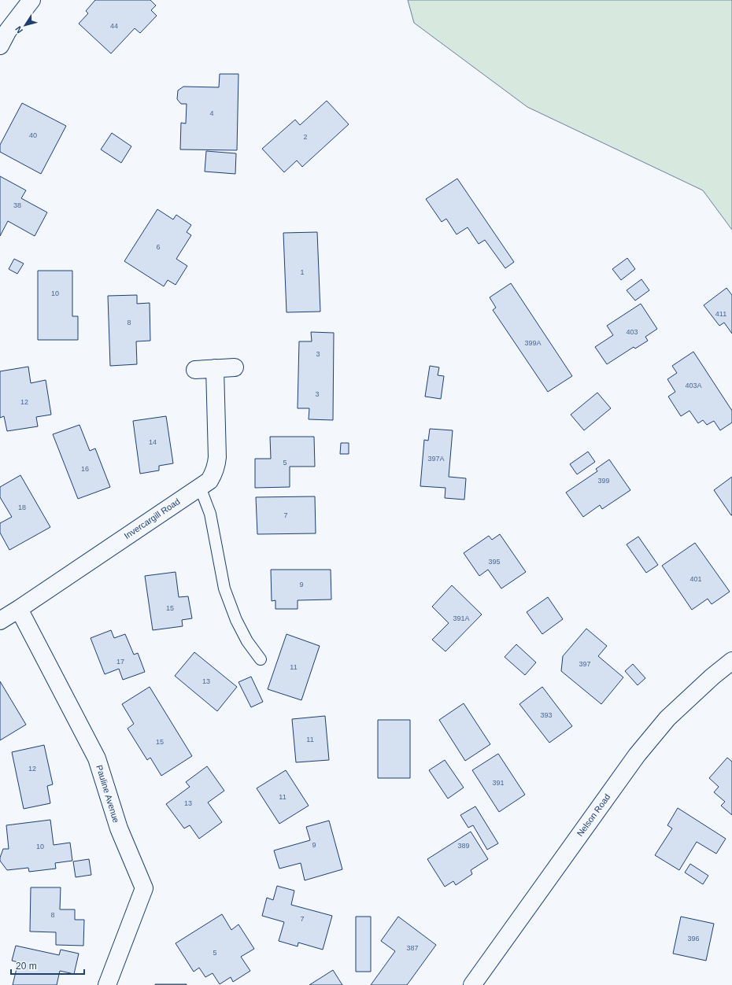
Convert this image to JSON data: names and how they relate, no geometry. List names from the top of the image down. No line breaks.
{"streets":{"street":["Invercargill Road","Pauline Avenue","Nelson Road"]},"crossings":[["Invercargill Road","Pauline Avenue"]],"house_numbers":["44","4","40","2","38","6","1","10","411","8","403","399A","3","403A","3","12","14","397A","5","16","399","18","7","395","401","9","15","391A","17","397","11","13","393","11","15","12","391","11","13","9","389","10","8","7","396","387","5"],"scale_bar":"20 m","north":"bottom left"}
